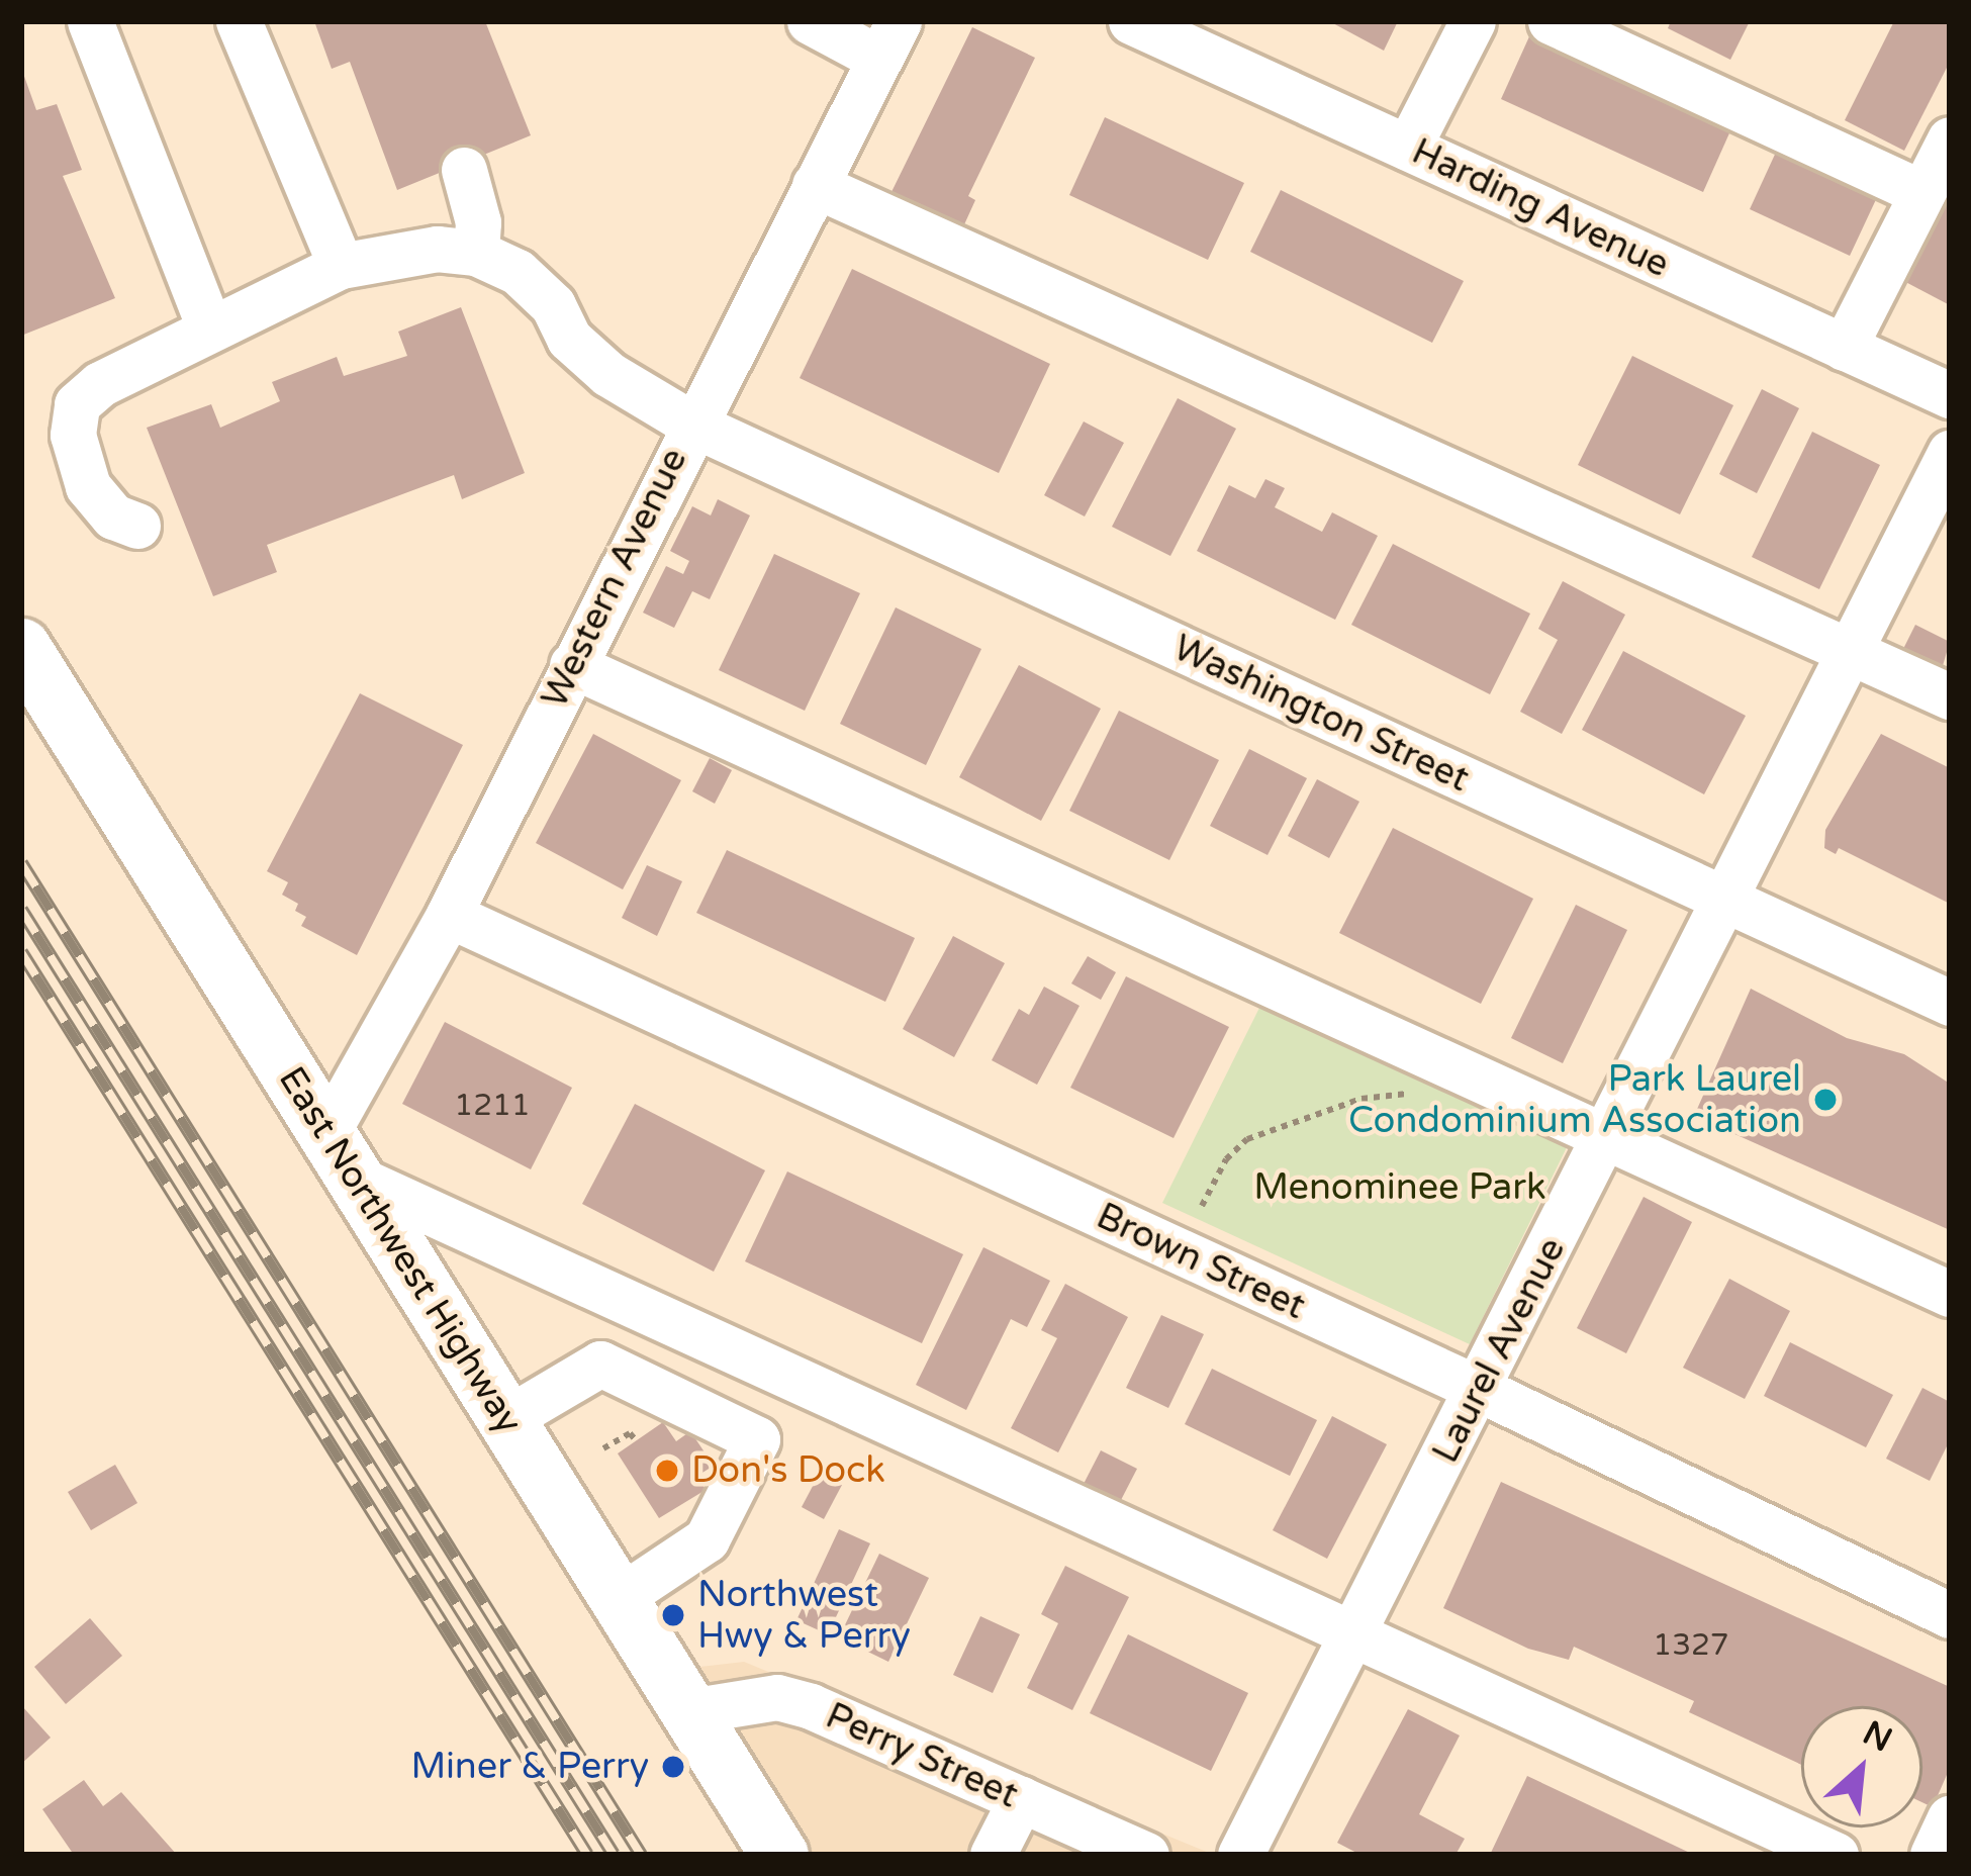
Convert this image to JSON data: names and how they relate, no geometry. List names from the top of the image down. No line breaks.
{"streets":{"main road":["East Northwest Highway"],"street":["Harding Avenue","Western Avenue","Washington Street","Brown Street","Laurel Avenue","Perry Street"]},"crossings":[["Western Avenue","Washington Street"],["Western Avenue","East Northwest Highway"],["Western Avenue","Brown Street"],["Washington Street","Laurel Avenue"],["East Northwest Highway","Perry Street"],["Brown Street","Laurel Avenue"]],"parks":["Menominee Park"],"places":["Park Laurel Condominium Association","Don's Dock","Northwest Hwy & Perry","Miner & Perry"],"house_numbers":["1211","1327"],"north":"top right"}
